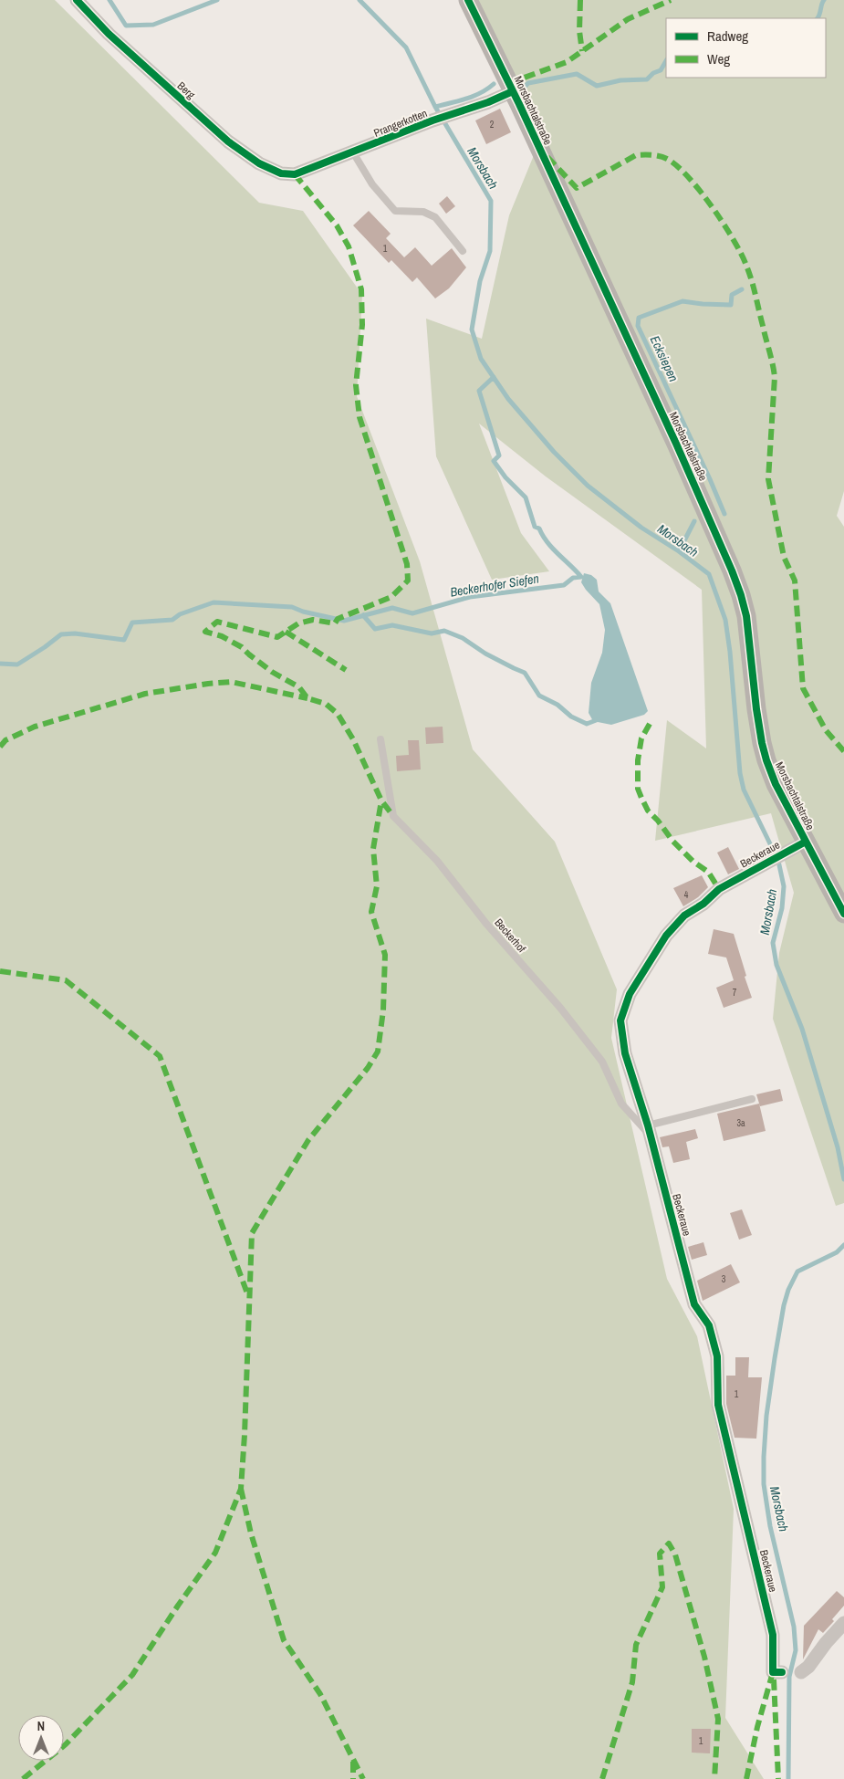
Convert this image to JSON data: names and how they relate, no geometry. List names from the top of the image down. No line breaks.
{"streets":{"main road":["Morsbachtalstraße"],"street":["Berg","Prangerkotten","Beckeraue"],"lane":["Beckerhof"]},"crossings":[["Berg","Prangerkotten"],["Morsbachtalstraße","Prangerkotten"],["Morsbachtalstraße","Beckeraue"],["Beckeraue","Beckerhof"]],"water":["Morsbach","Ecksiepen","Beckerhofer Siefen"],"house_numbers":["2","1","4","7","3a","3","1","1"],"legend":["Radweg","Weg"],"north":"top"}
